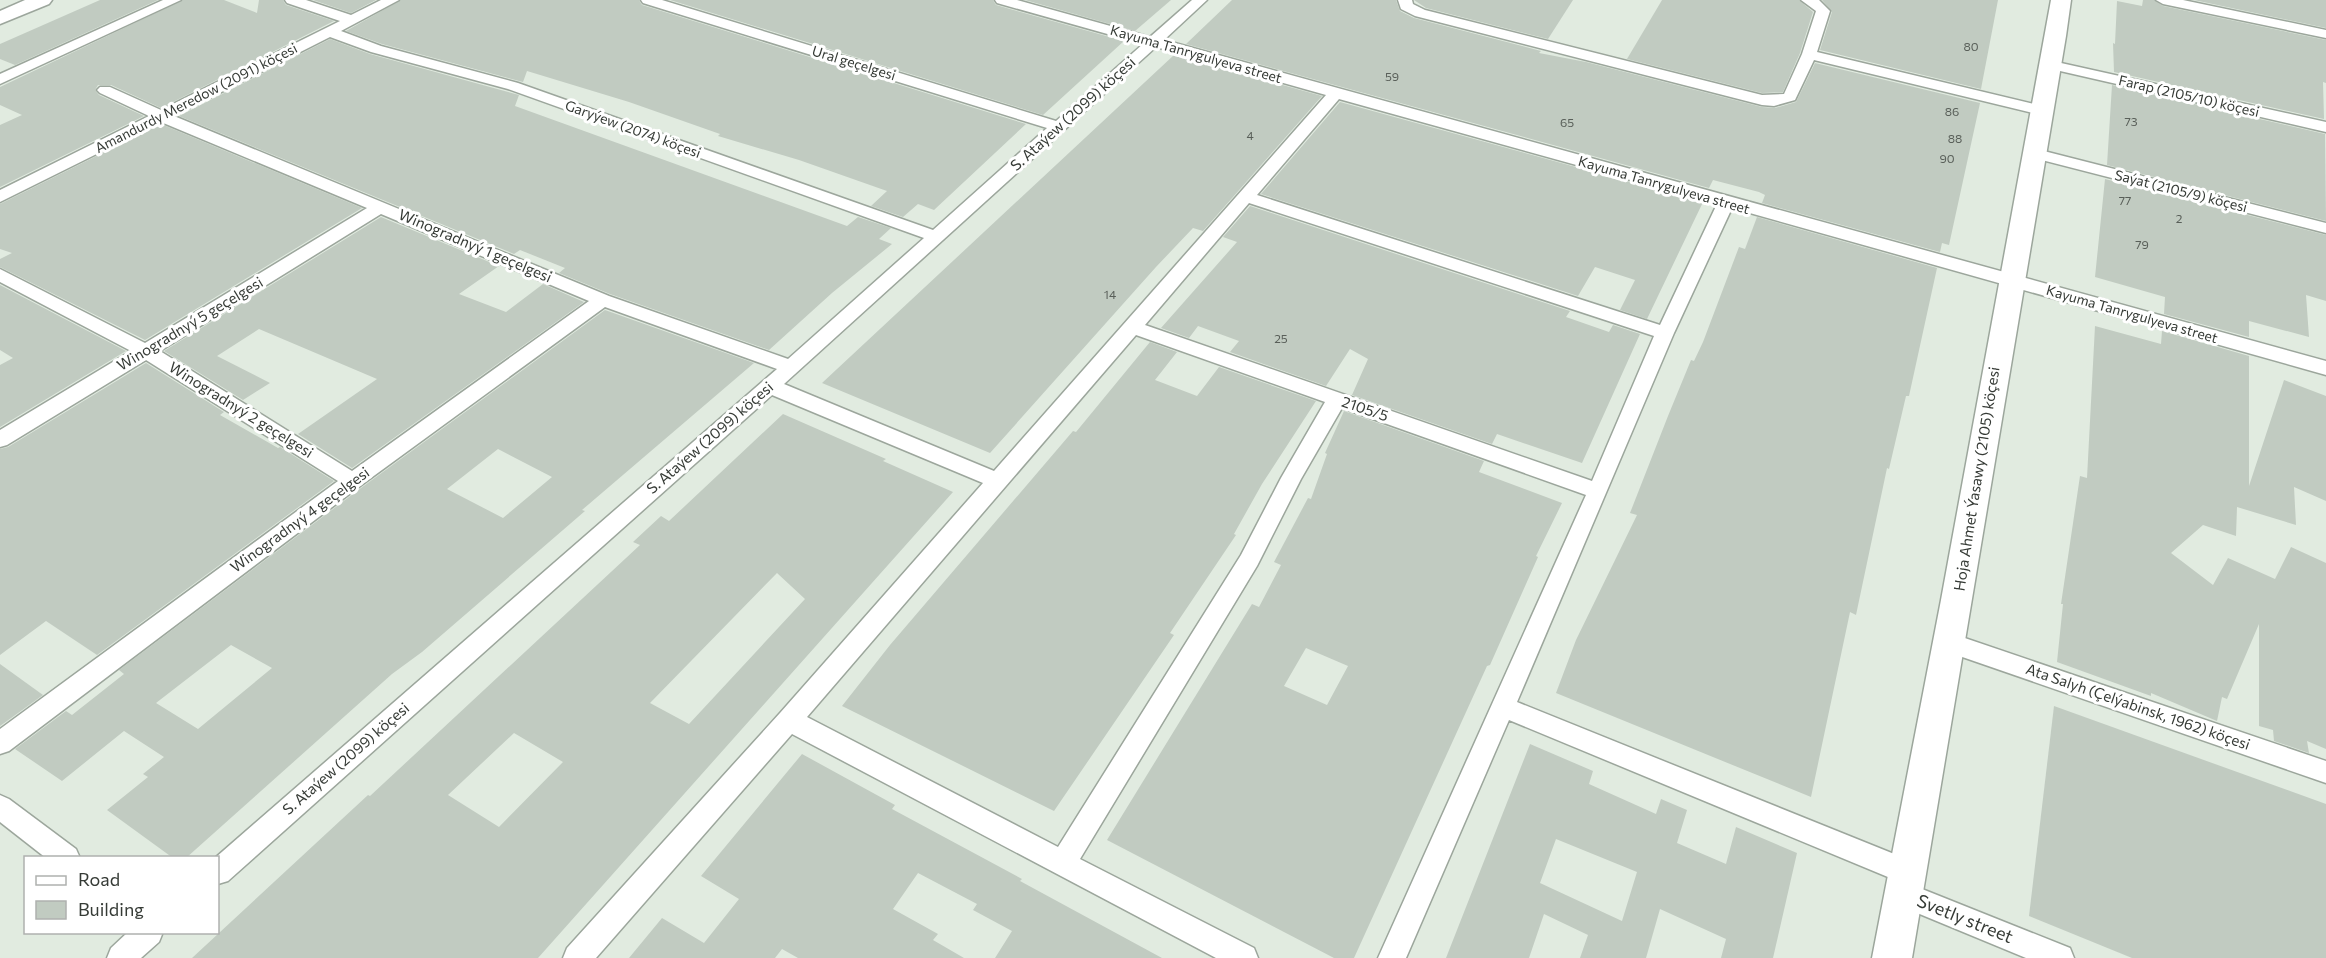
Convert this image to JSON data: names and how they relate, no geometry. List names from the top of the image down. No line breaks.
{"streets":{"street":["Kayuma Tanrygulyeva street","Ural geçelgesi","Farap (2105/10) köçesi","Amandurdy Meredow (2091) köçesi","S. Ataýew (2099) köçesi","Garyýew (2074) köçesi","Saýat (2105/9) köçesi","Winogradnyý 1 geçelgesi","Winogradnyý 5 geçelgesi","2105/5","Winogradnyý 2 geçelgesi","Hoja Ahmet Ýasawy (2105) köçesi","Winogradnyý 4 geçelgesi","Ata Salyh (Çelýabinsk, 1962) köçesi","Svetly street"]},"crossings":[["Kayuma Tanrygulyeva street","S. Ataýew (2099) köçesi"],["Kayuma Tanrygulyeva street","Hoja Ahmet Ýasawy (2105) köçesi"],["Ural geçelgesi","S. Ataýew (2099) köçesi"],["Farap (2105/10) köçesi","Hoja Ahmet Ýasawy (2105) köçesi"],["Amandurdy Meredow (2091) köçesi","Garyýew (2074) köçesi"],["Amandurdy Meredow (2091) köçesi","Winogradnyý 1 geçelgesi"],["S. Ataýew (2099) köçesi","Garyýew (2074) köçesi"],["S. Ataýew (2099) köçesi","Winogradnyý 1 geçelgesi"],["Saýat (2105/9) köçesi","Hoja Ahmet Ýasawy (2105) köçesi"],["Winogradnyý 1 geçelgesi","Winogradnyý 5 geçelgesi"],["Winogradnyý 1 geçelgesi","Winogradnyý 4 geçelgesi"],["Winogradnyý 5 geçelgesi","Winogradnyý 2 geçelgesi"],["Winogradnyý 2 geçelgesi","Winogradnyý 4 geçelgesi"],["Hoja Ahmet Ýasawy (2105) köçesi","Ata Salyh (Çelýabinsk, 1962) köçesi"],["Hoja Ahmet Ýasawy (2105) köçesi","Svetly street"]],"house_numbers":["80","59","86","73","65","4","88","90","77","2","79","14","25"],"legend":["Road","Building"]}
